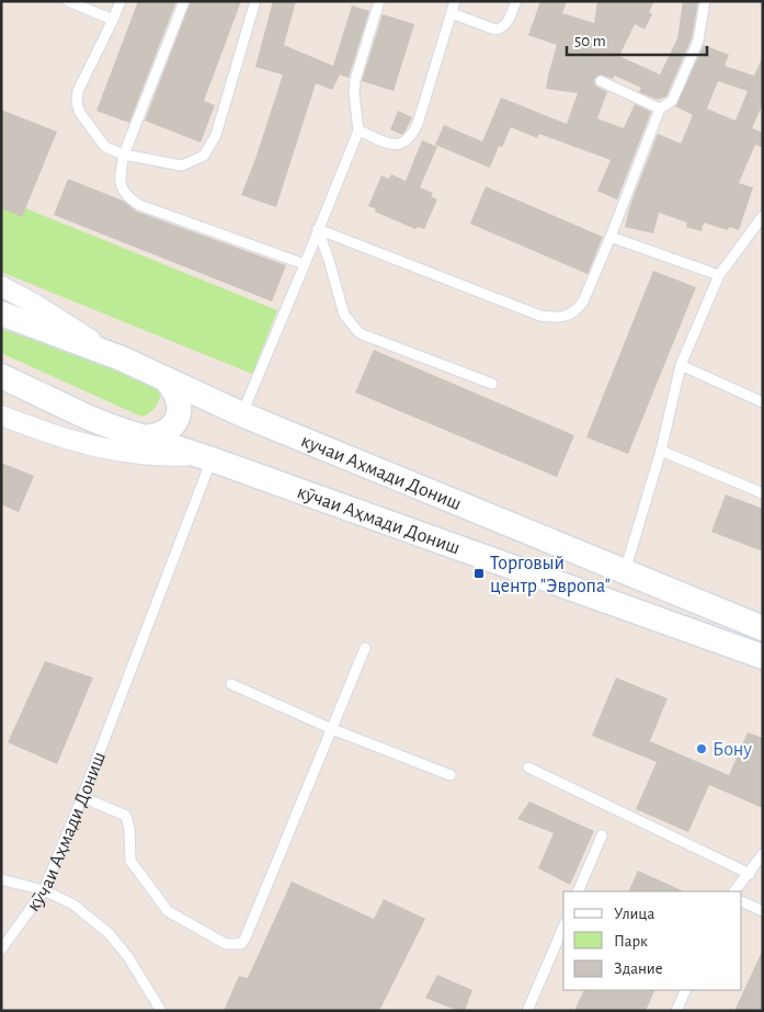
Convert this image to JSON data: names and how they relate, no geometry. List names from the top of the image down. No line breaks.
{"streets":{"street":["кучаи Ахмади Дониш","кӯчаи Аҳмади Дониш"]},"places":{"transit":["Торговый центр \"Эвропа\""],"other":["Бону"]},"legend":["Улица","Парк","Здание"],"scale_bar":"50 m"}
